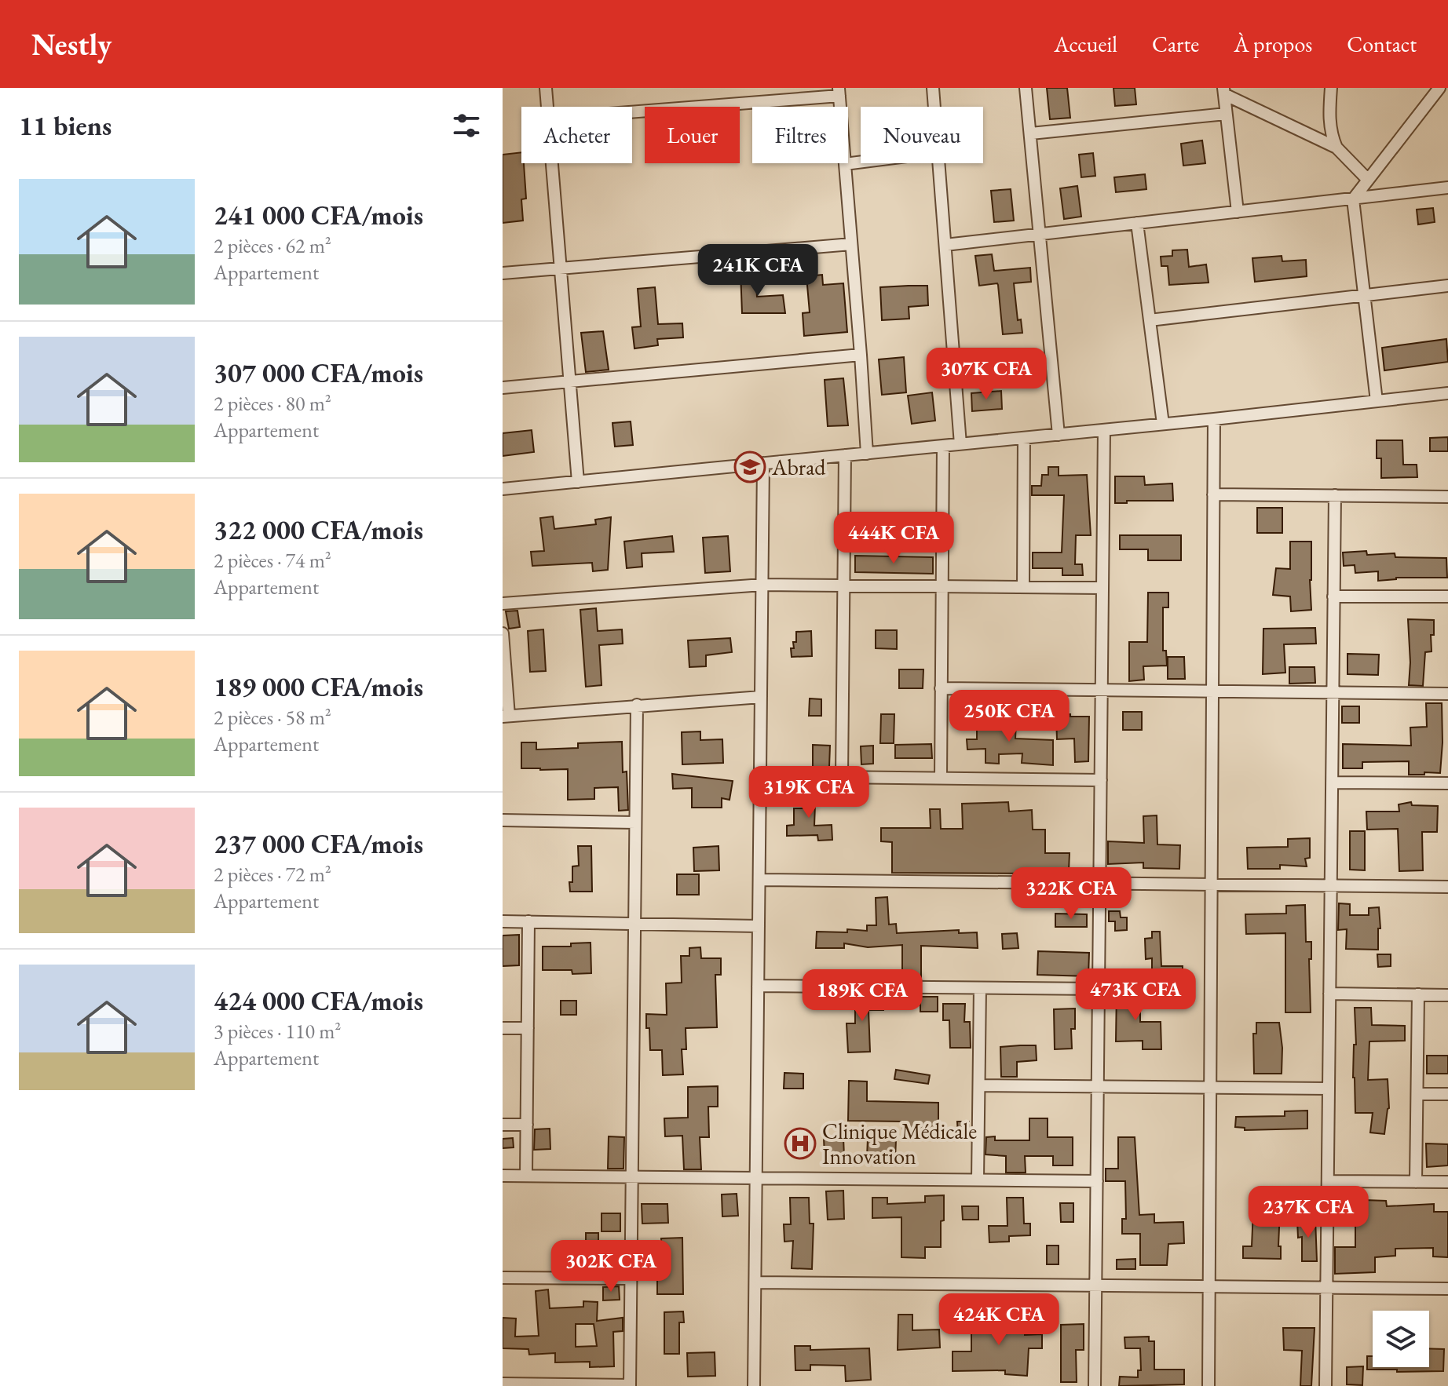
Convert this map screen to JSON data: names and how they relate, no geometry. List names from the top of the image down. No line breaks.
{"places":{"school or university":["Abrad"],"hospital":["Clinique Médicale Innovation"]},"page":{"header":"Nestly","nav":["Accueil","Carte","À propos","Contact"],"heading":"11 biens","chip":["Acheter","Louer","Filtres","Nouveau"],"list":[{"name":"241 000 CFA/mois","note":"2 pièces · 62 m² · Appartement"},{"name":"307 000 CFA/mois","note":"2 pièces · 80 m² · Appartement"},{"name":"322 000 CFA/mois","note":"2 pièces · 74 m² · Appartement"},{"name":"189 000 CFA/mois","note":"2 pièces · 58 m² · Appartement"},{"name":"237 000 CFA/mois","note":"2 pièces · 72 m² · Appartement"},{"name":"424 000 CFA/mois","note":"3 pièces · 110 m² · Appartement"}],"price":["241K CFA","307K CFA","444K CFA","250K CFA","319K CFA","322K CFA","473K CFA","189K CFA","237K CFA","302K CFA","424K CFA"]}}
